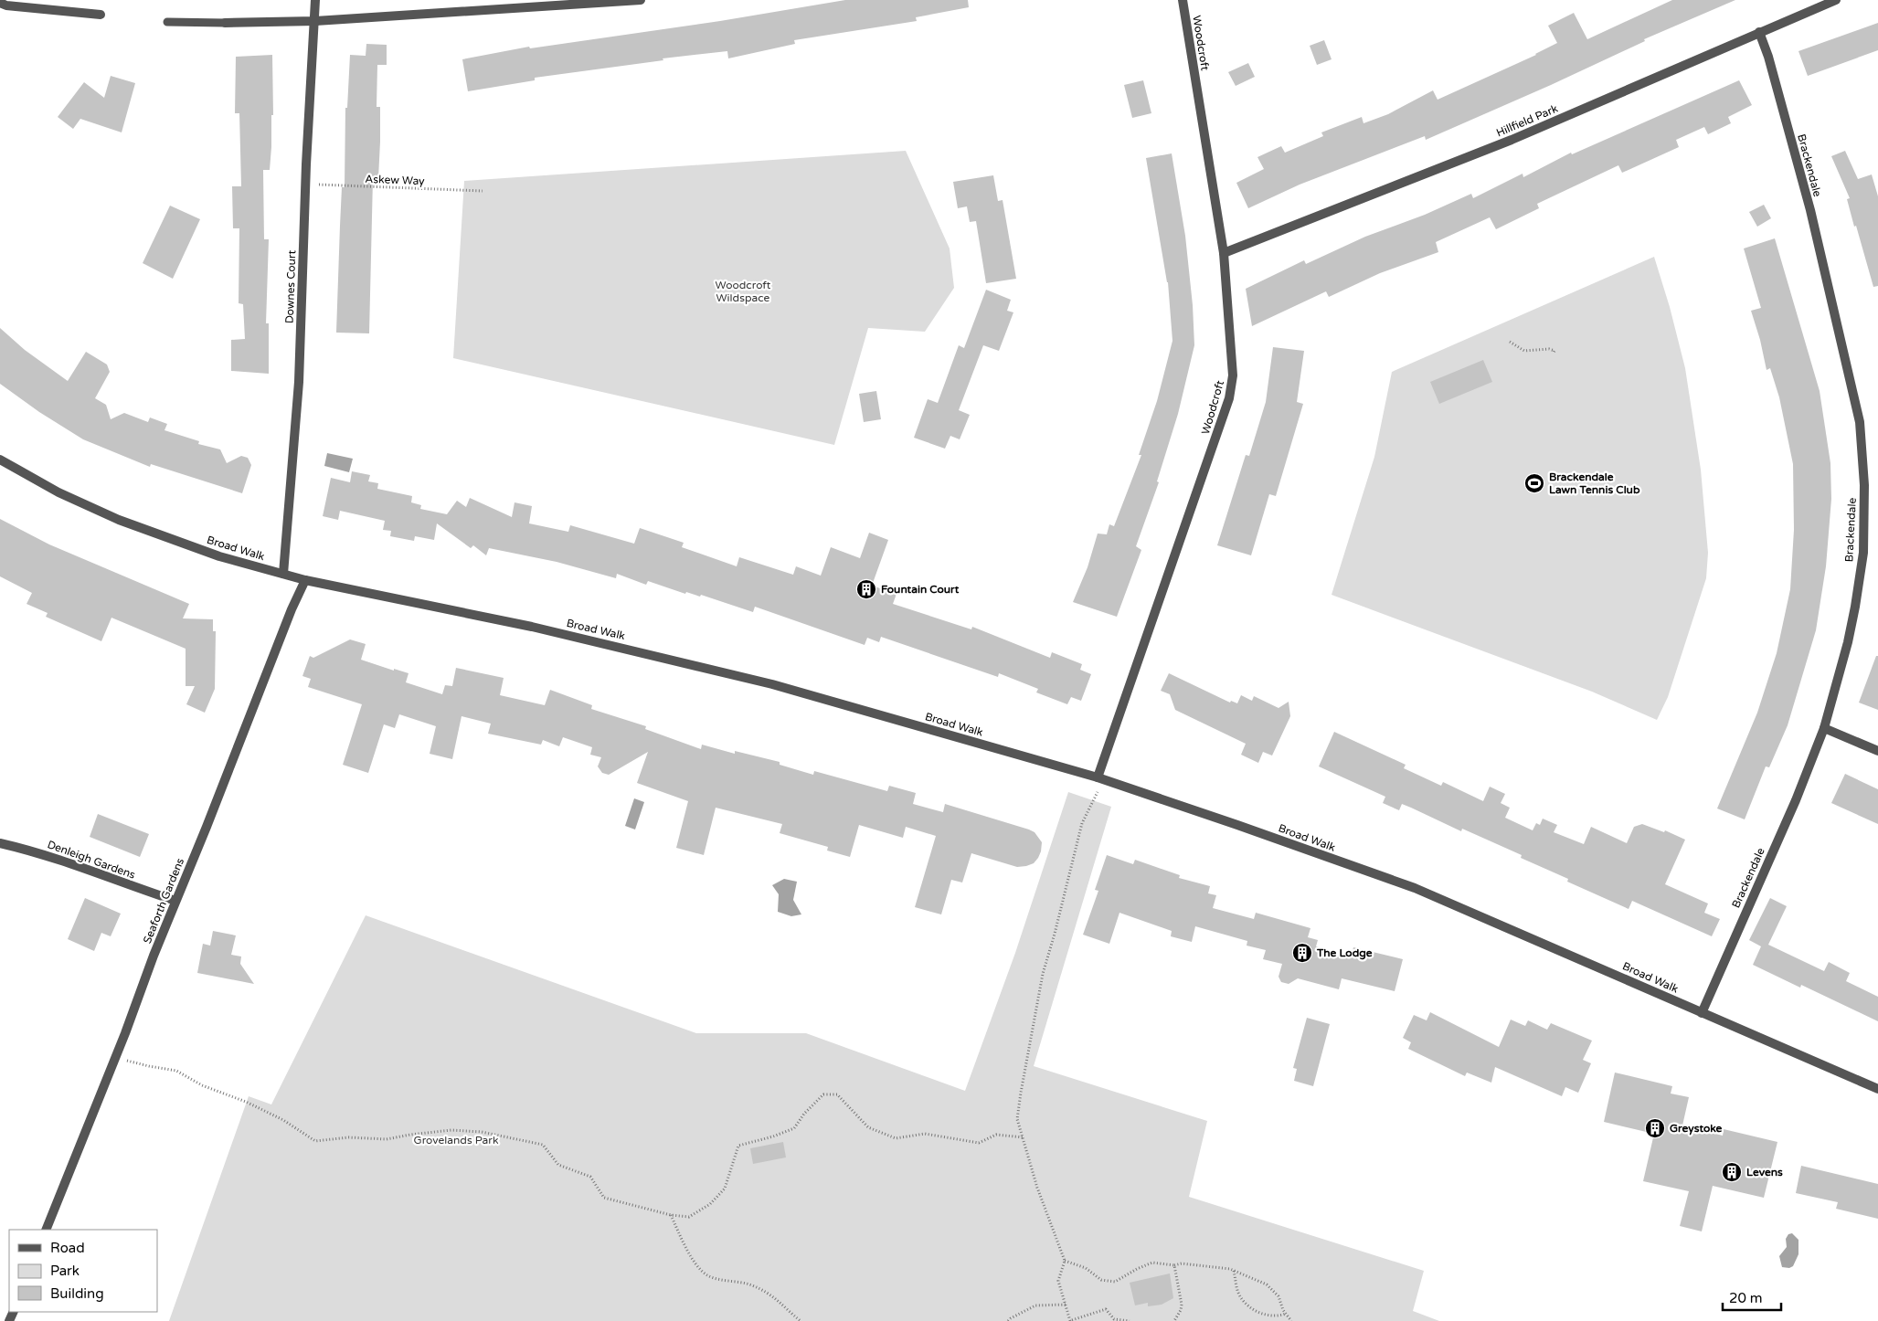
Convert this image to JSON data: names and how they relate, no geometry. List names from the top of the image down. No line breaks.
{"streets":{"street":["Woodcroft","Hillfield Park","Brackendale","Downes Court","Broad Walk","Denleigh Gardens","Seaforth Gardens"],"path":["Askew Way"]},"crossings":[["Woodcroft","Hillfield Park"],["Woodcroft","Broad Walk"],["Hillfield Park","Brackendale"],["Brackendale","Broad Walk"],["Askew Way","Downes Court"],["Downes Court","Broad Walk"],["Broad Walk","Seaforth Gardens"],["Denleigh Gardens","Seaforth Gardens"]],"parks":["Woodcroft Wildspace","Grovelands Park"],"places":{"sports":["Brackendale Lawn Tennis Club"],"building":["Fountain Court","The Lodge","Greystoke","Levens"]},"legend":["Road","Park","Building"],"scale_bar":"20 m"}
